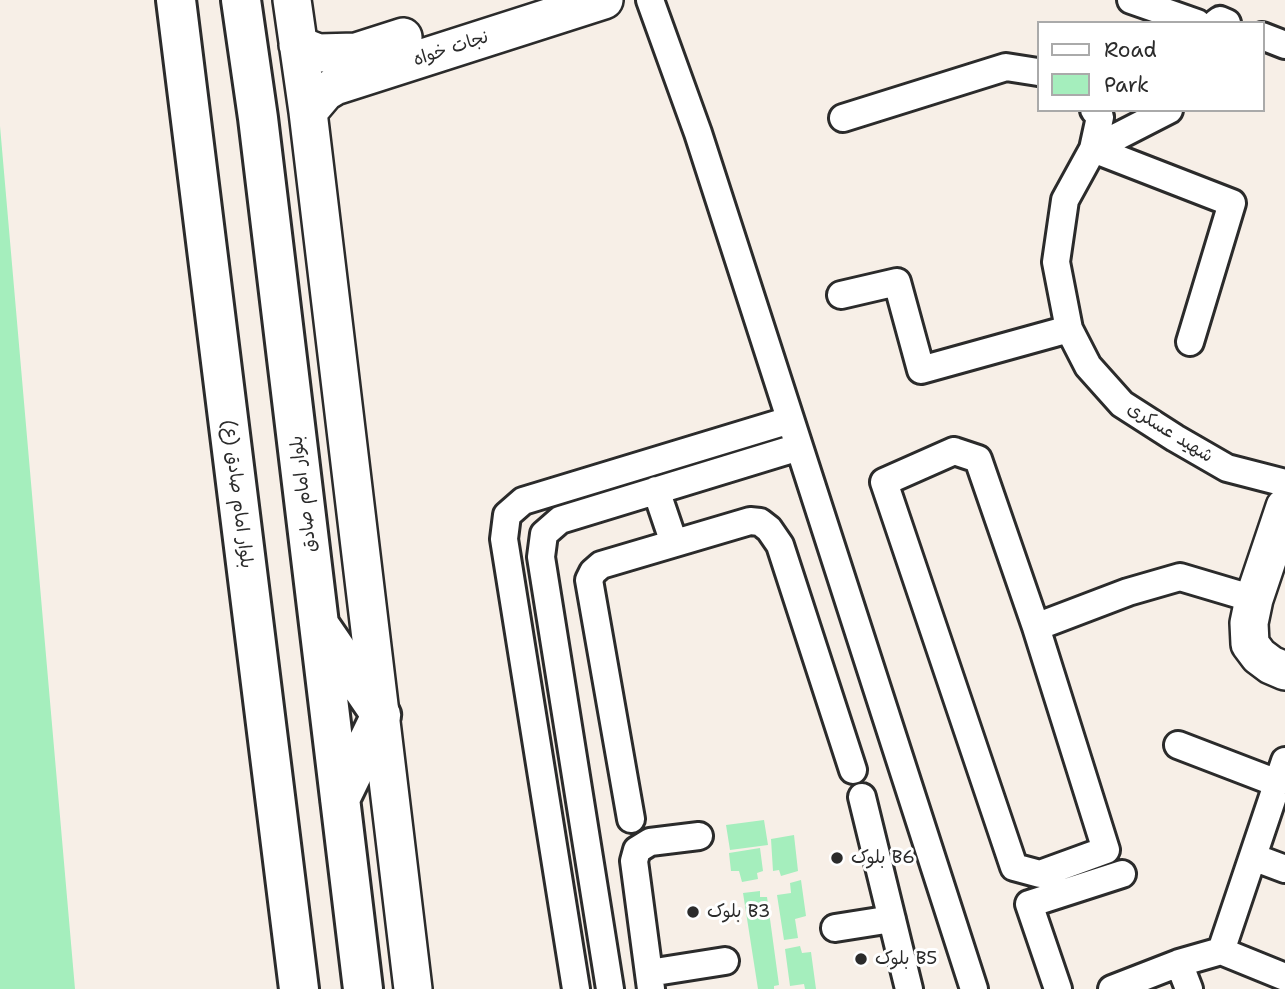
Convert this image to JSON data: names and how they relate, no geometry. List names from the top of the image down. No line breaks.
{"streets":{"main road":["بلوار امام صادق (ع)","بلوار امام صادق"],"street":["نجات خواه","شهید عسکری"]},"places":["بلوک B6","بلوک B3","بلوک B5"],"legend":["Road","Park"]}
